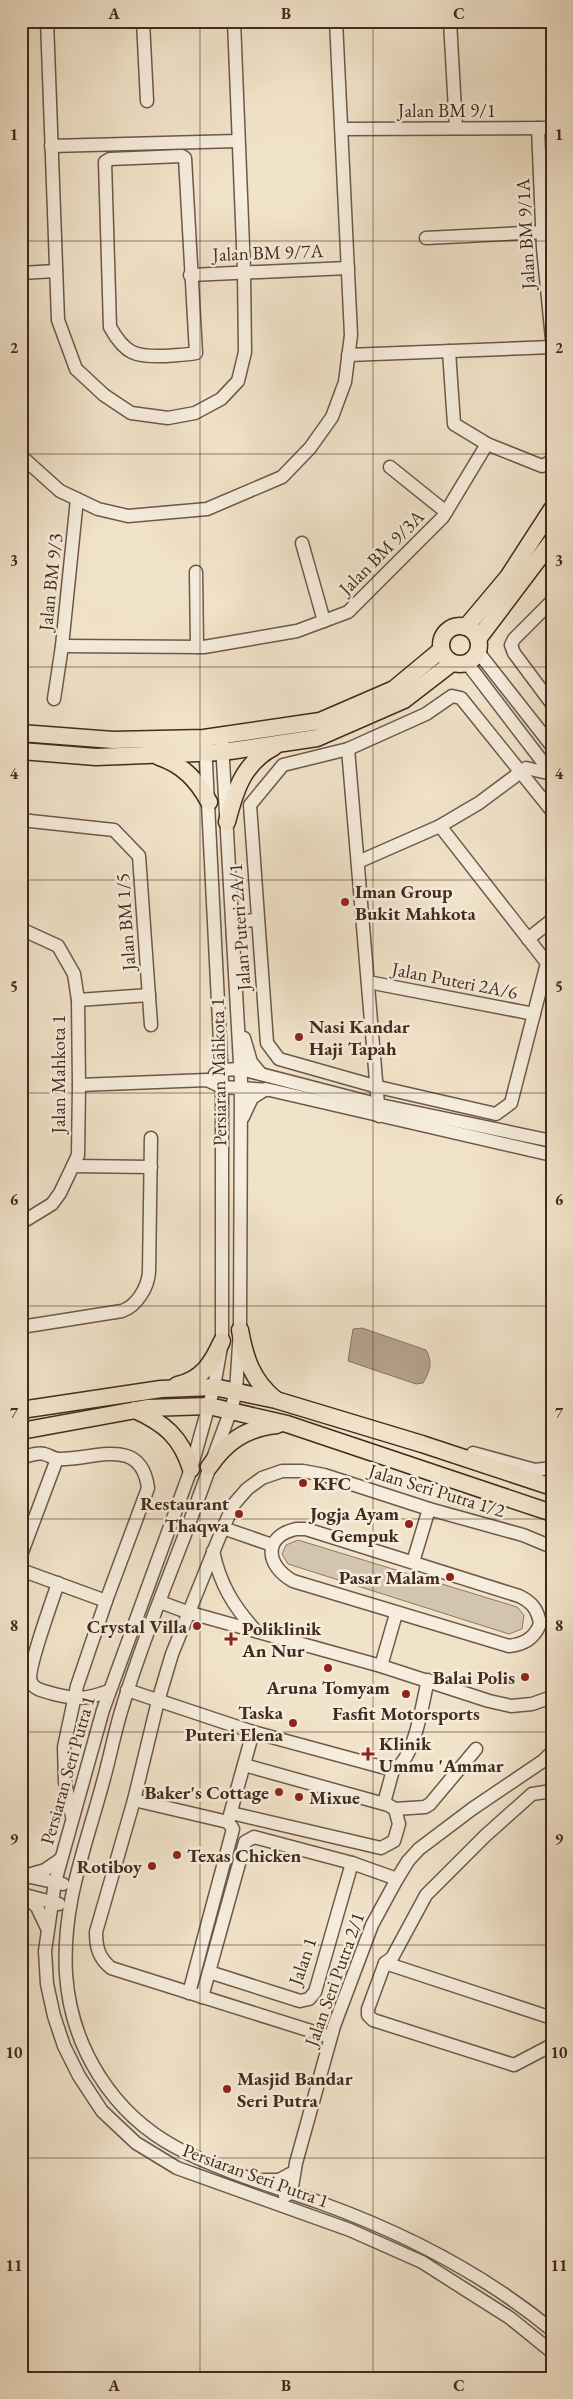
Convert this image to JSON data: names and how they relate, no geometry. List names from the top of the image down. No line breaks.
{"streets":{"street":["Jalan BM 9/1","Jalan BM 9/1A","Jalan BM 9/7A","Jalan BM 9/3A","Jalan BM 9/3","Jalan BM 1/5","Jalan Puteri 2A/1","Jalan Puteri 2A/6","Persiaran Mahkota 1","Jalan Mahkota 1","Jalan Seri Putra 1/2","Persiaran Seri Putra 1","Jalan 1","Jalan Seri Putra 2/1"]},"crossings":[["Jalan BM 9/1","Jalan BM 9/1A"],["Jalan BM 9/3A","Jalan BM 9/3"],["Jalan BM 1/5","Jalan Mahkota 1"],["Jalan Puteri 2A/1","Jalan Puteri 2A/6"],["Persiaran Mahkota 1","Persiaran Seri Putra 1"],["Jalan Seri Putra 1/2","Jalan Seri Putra 2/1"],["Persiaran Seri Putra 1","Jalan Seri Putra 2/1"]],"places":{"other":["Iman Group Bukit Mahkota","Nasi Kandar Haji Tapah","KFC","Restaurant Thaqwa","Jogja Ayam Gempuk","Pasar Malam","Crystal Villa","Aruna Tomyam","Balai Polis","Fasfit Motorsports","Taska Puteri Elena","Baker's Cottage","Mixue","Texas Chicken","Rotiboy","Masjid Bandar Seri Putra"],"health":["Poliklinik An Nur","Klinik Ummu 'Ammar"]},"grid":{"columns":["A","B","C"],"rows":["1","2","3","4","5","6","7","8","9","10","11"]}}
